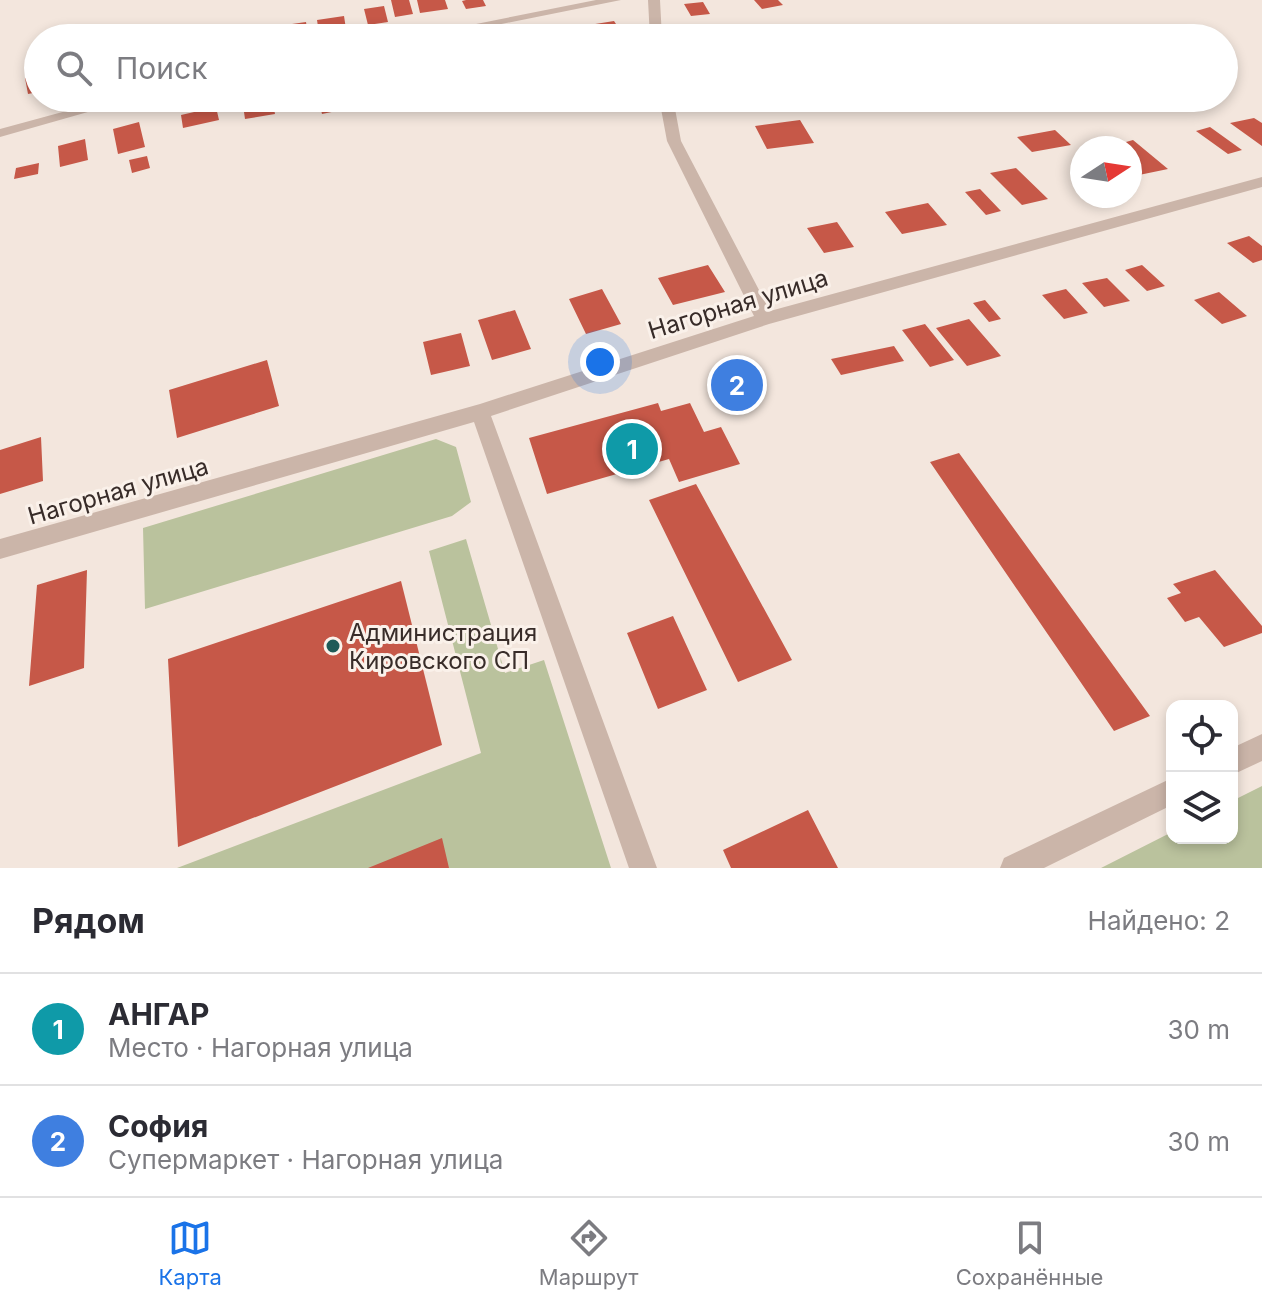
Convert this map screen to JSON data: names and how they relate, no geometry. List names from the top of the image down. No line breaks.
{"streets":{"street":["Нагорная улица"]},"places":["Администрация Кировского СП"],"north":"right","page":{"search":"Поиск","pins":["2","1"],"heading":["Рядом","Найдено: 2"],"list":[{"mark":"1","name":"АНГАР","note":"Место · Нагорная улица","value":"30 m"},{"mark":"2","name":"София","note":"Супермаркет · Нагорная улица","value":"30 m"}],"nav":["Карта","Маршрут","Сохранённые"]}}
